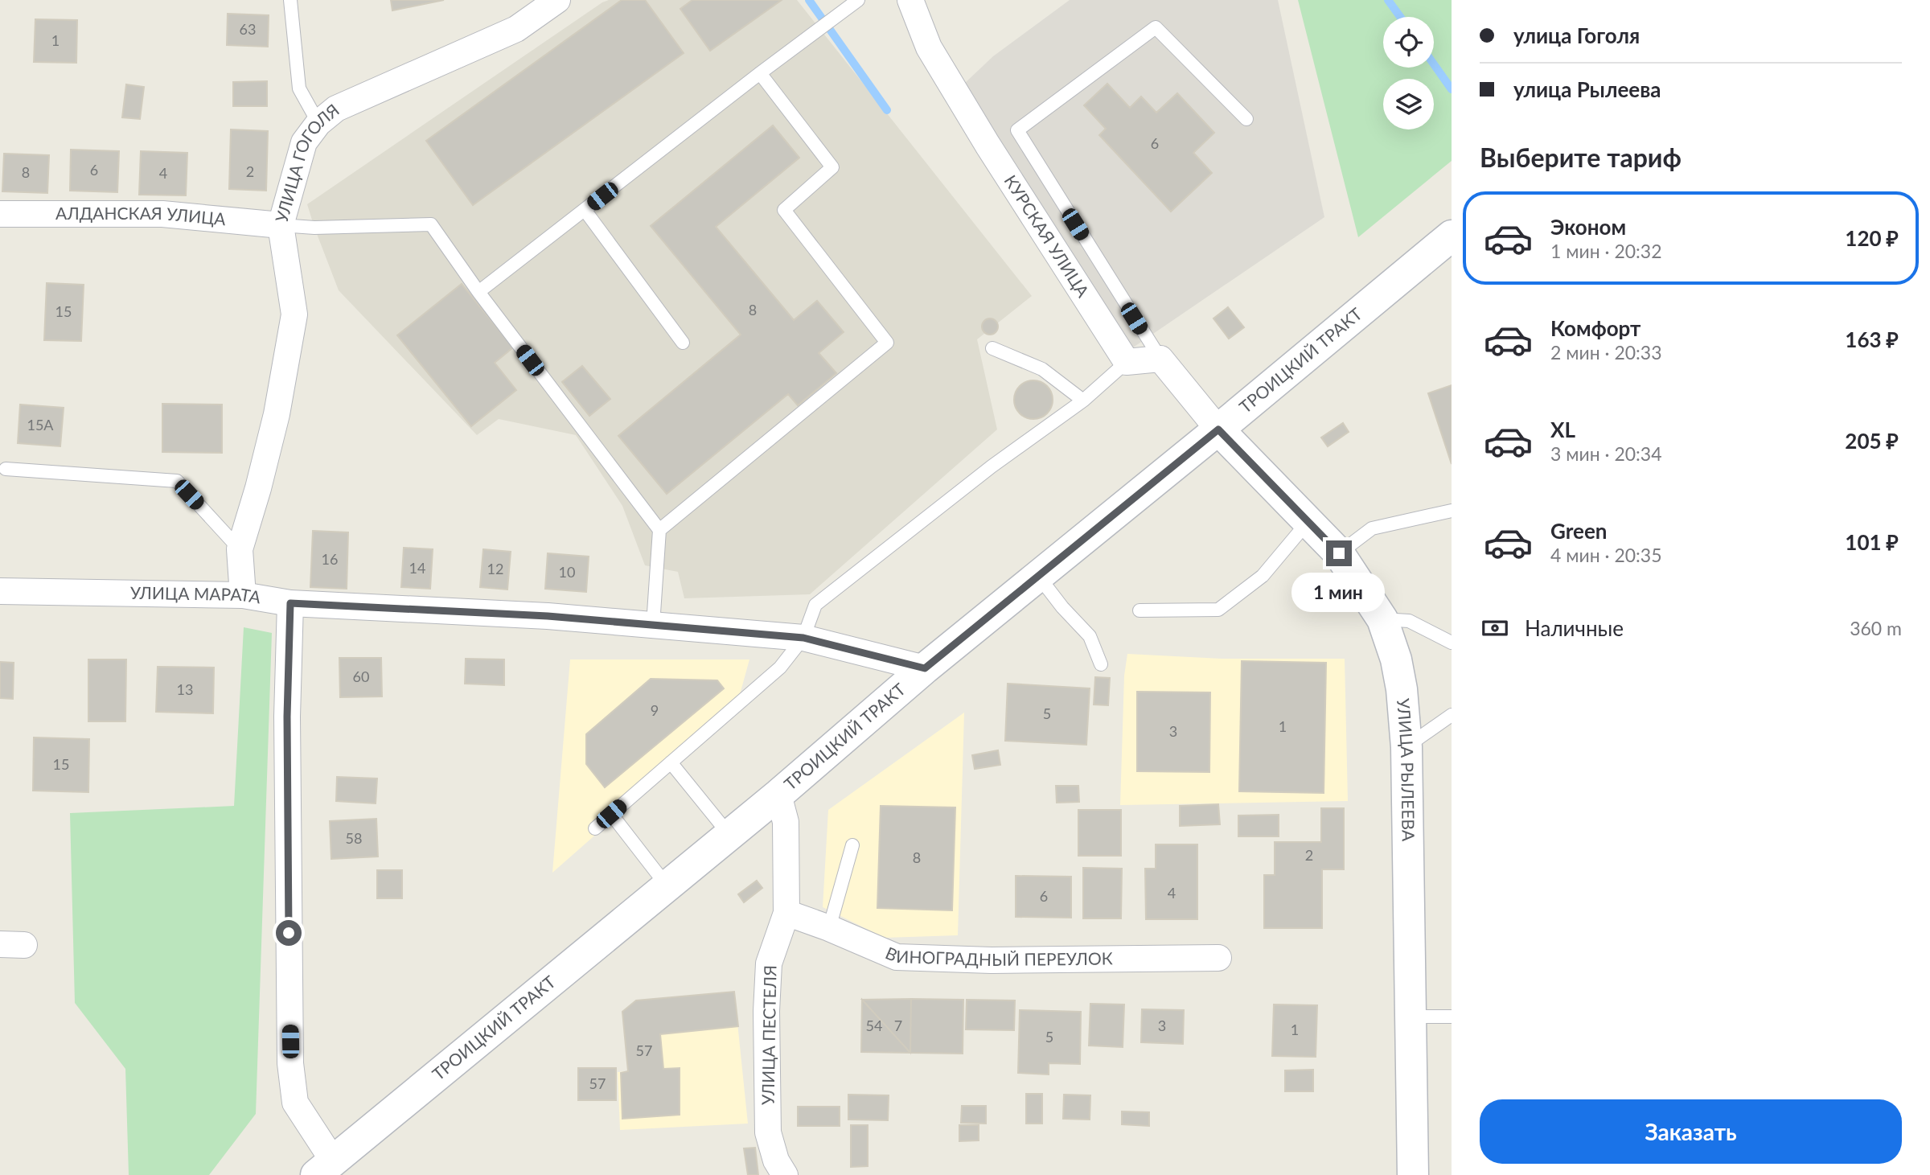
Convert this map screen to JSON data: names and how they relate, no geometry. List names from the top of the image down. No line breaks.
{"streets":{"main road":["ТРОИЦКИЙ ТРАКТ","УЛИЦА РЫЛЕЕВА"],"street":["УЛИЦА ГОГОЛЯ","АЛДАНСКАЯ УЛИЦА","КУРСКАЯ УЛИЦА","УЛИЦА МАРАТА","ВИНОГРАДНЫЙ ПЕРЕУЛОК","УЛИЦА ПЕСТЕЛЯ"]},"crossings":[["УЛИЦА ГОГОЛЯ","АЛДАНСКАЯ УЛИЦА"],["УЛИЦА ГОГОЛЯ","УЛИЦА МАРАТА"],["ТРОИЦКИЙ ТРАКТ","УЛИЦА МАРАТА"],["ТРОИЦКИЙ ТРАКТ","УЛИЦА РЫЛЕЕВА"],["ТРОИЦКИЙ ТРАКТ","УЛИЦА ПЕСТЕЛЯ"],["ВИНОГРАДНЫЙ ПЕРЕУЛОК","УЛИЦА ПЕСТЕЛЯ"]],"house_numbers":["63","1","6","6","2","8","4","8","15","15А","16","14","12","10","60","13","9","5","1","3","15","58","2","8","4","6","54","7","3","1","5","57","57"],"page":{"banner":["улица Гоголя","улица Рылеева"],"heading":"Выберите тариф","list":[{"name":"Эконом","note":"1 мин · 20:32","value":"120 ₽"},{"name":"Комфорт","note":"2 мин · 20:33","value":"163 ₽"},{"name":"XL","note":"3 мин · 20:34","value":"205 ₽"},{"name":"Green","note":"4 мин · 20:35","value":"101 ₽"}],"bubble":"1 мин","pay":["Наличные","360 m"],"buttons":"Заказать"}}
